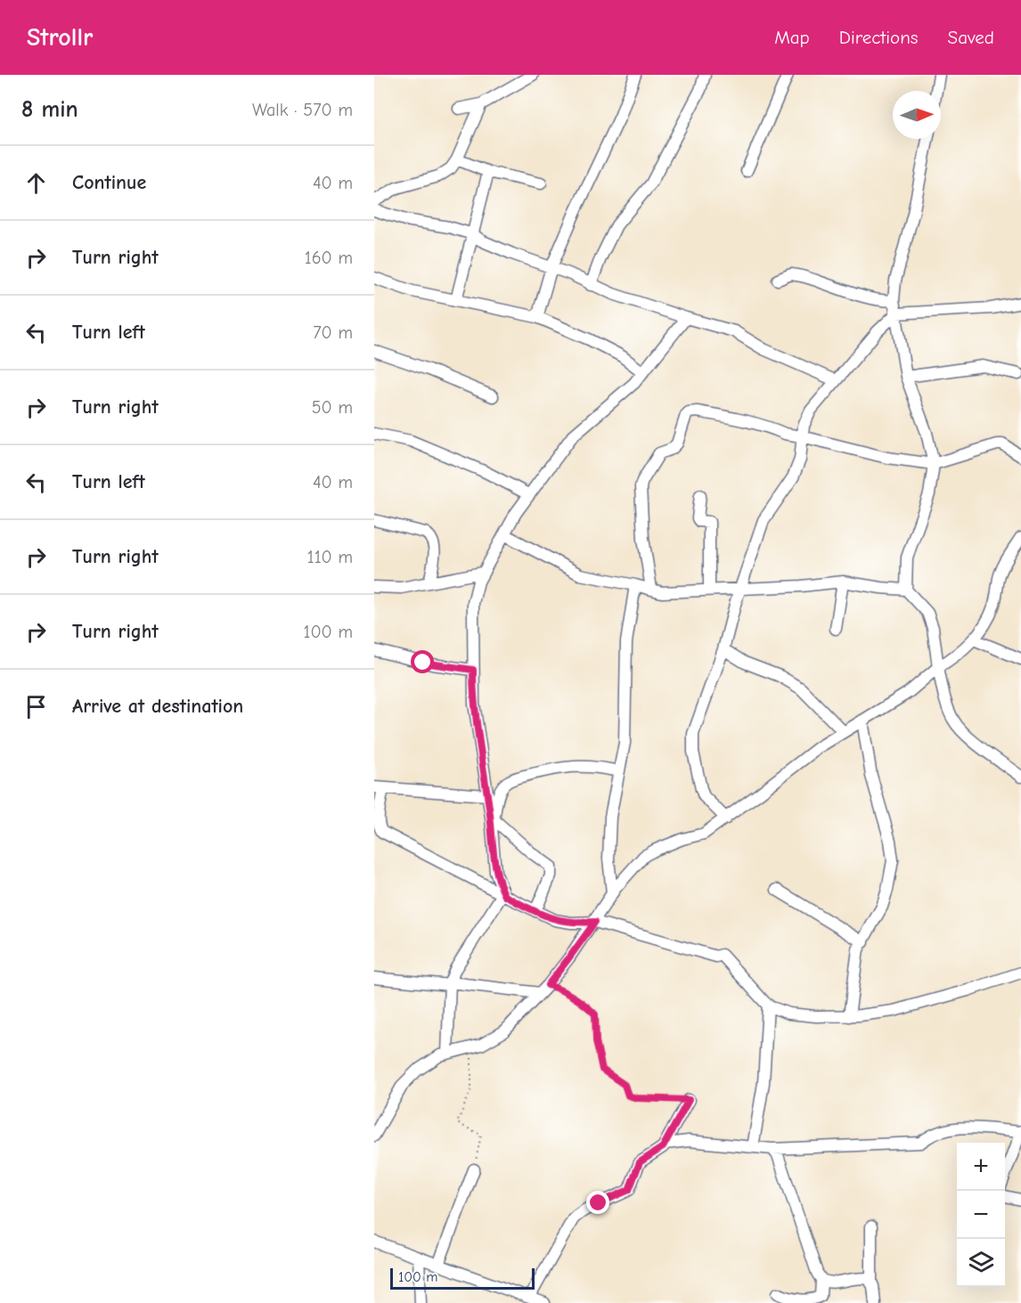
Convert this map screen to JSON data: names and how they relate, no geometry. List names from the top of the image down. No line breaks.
{"scale_bar":"100 m","north":"right","page":{"header":"Strollr","nav":["Map","Directions","Saved"],"heading":["8 min","Walk · 570 m"],"list":[["Continue","40 m"],["Turn right","160 m"],["Turn left","70 m"],["Turn right","50 m"],["Turn left","40 m"],["Turn right","110 m"],["Turn right","100 m"],"Arrive at destination"],"map_buttons":["+","−"],"scale":"100 m"}}
